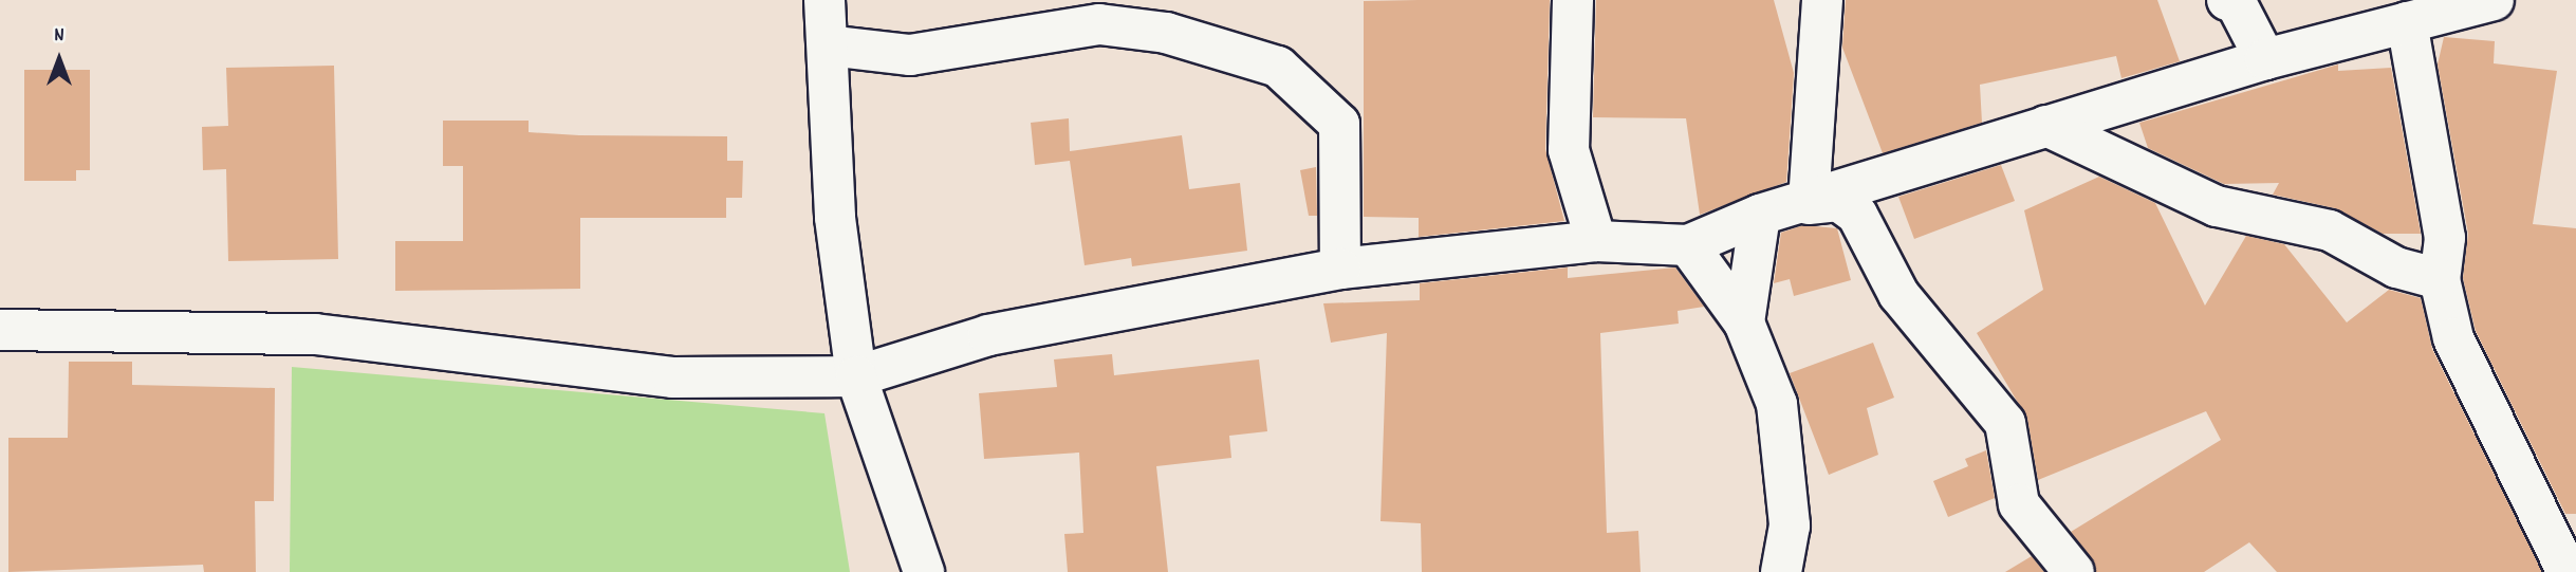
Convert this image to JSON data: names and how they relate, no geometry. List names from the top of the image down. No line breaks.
{"north":"top"}
